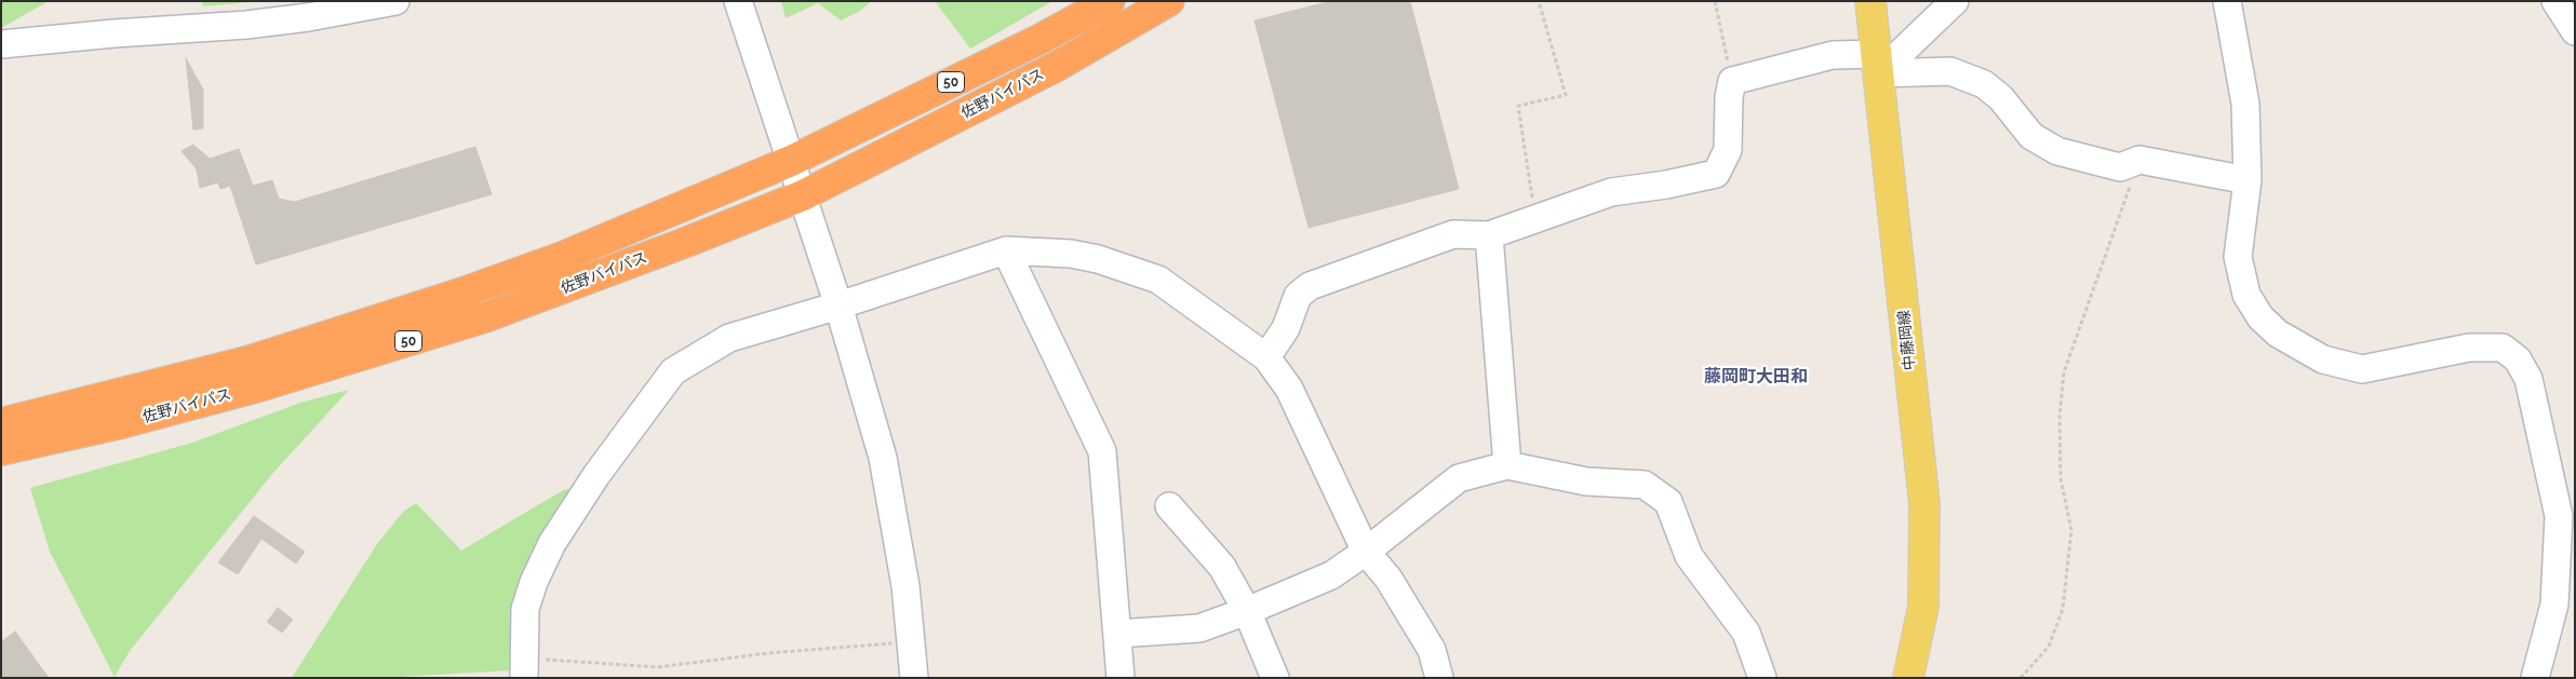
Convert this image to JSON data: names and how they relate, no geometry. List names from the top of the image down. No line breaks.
{"streets":{"highway":["50","佐野バイパス"],"main road":["中藤岡線"]},"districts":["藤岡町大田和"]}
